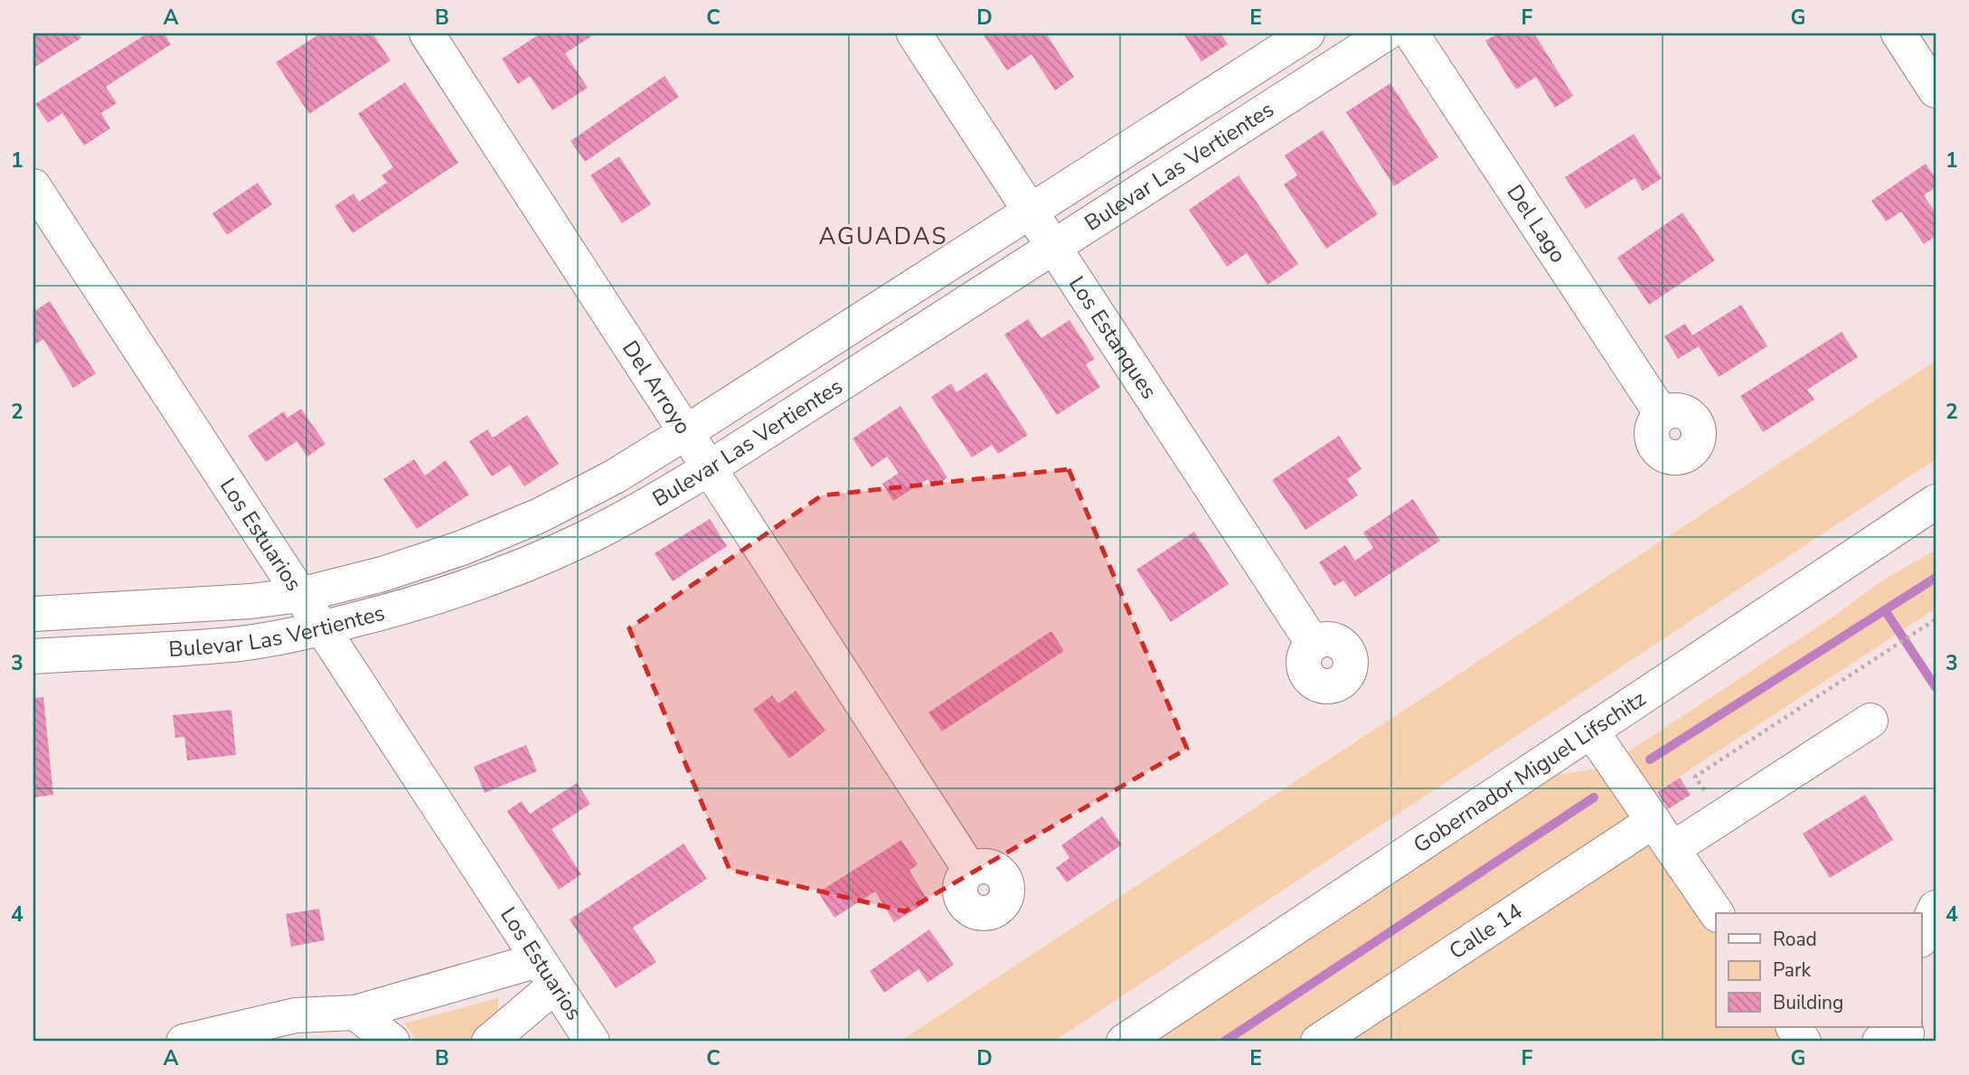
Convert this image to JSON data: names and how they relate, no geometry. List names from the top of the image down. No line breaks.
{"streets":{"street":["Bulevar Las Vertientes","Del Lago","Los Estanques","Del Arroyo","Los Estuarios","Gobernador Miguel Lifschitz","Calle 14"]},"crossings":[["Bulevar Las Vertientes","Los Estanques"],["Bulevar Las Vertientes","Del Arroyo"],["Bulevar Las Vertientes","Los Estuarios"]],"districts":["AGUADAS"],"legend":["Road","Park","Building"],"grid":{"columns":["A","B","C","D","E","F","G"],"rows":["1","2","3","4"]}}
